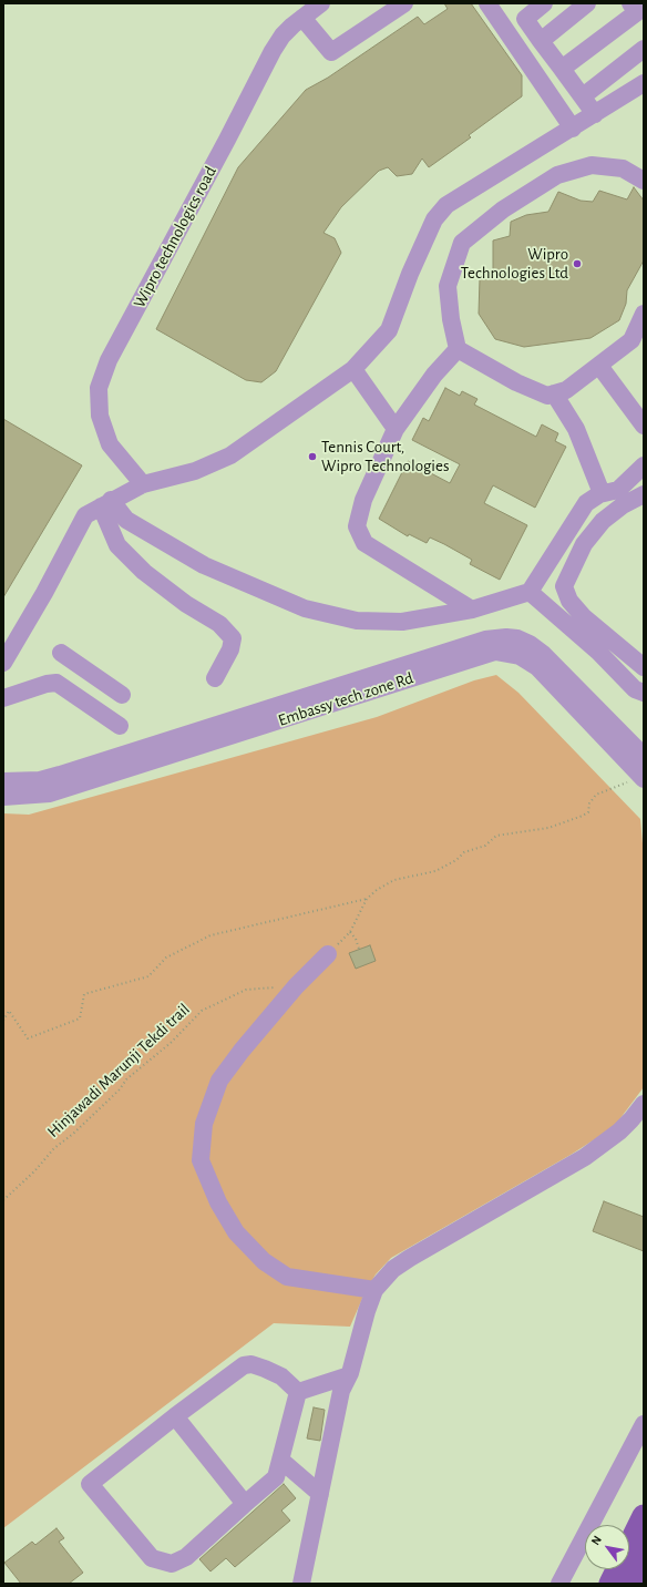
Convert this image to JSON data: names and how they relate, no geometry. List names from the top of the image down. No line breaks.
{"streets":{"street":["Wipro technologics road","Embassy tech zone Rd"],"path":["Hinjawadi Marunji Tekdi trail"]},"places":["Wipro Technologies Ltd","Tennis Court, Wipro Technologies"],"north":"top left"}
